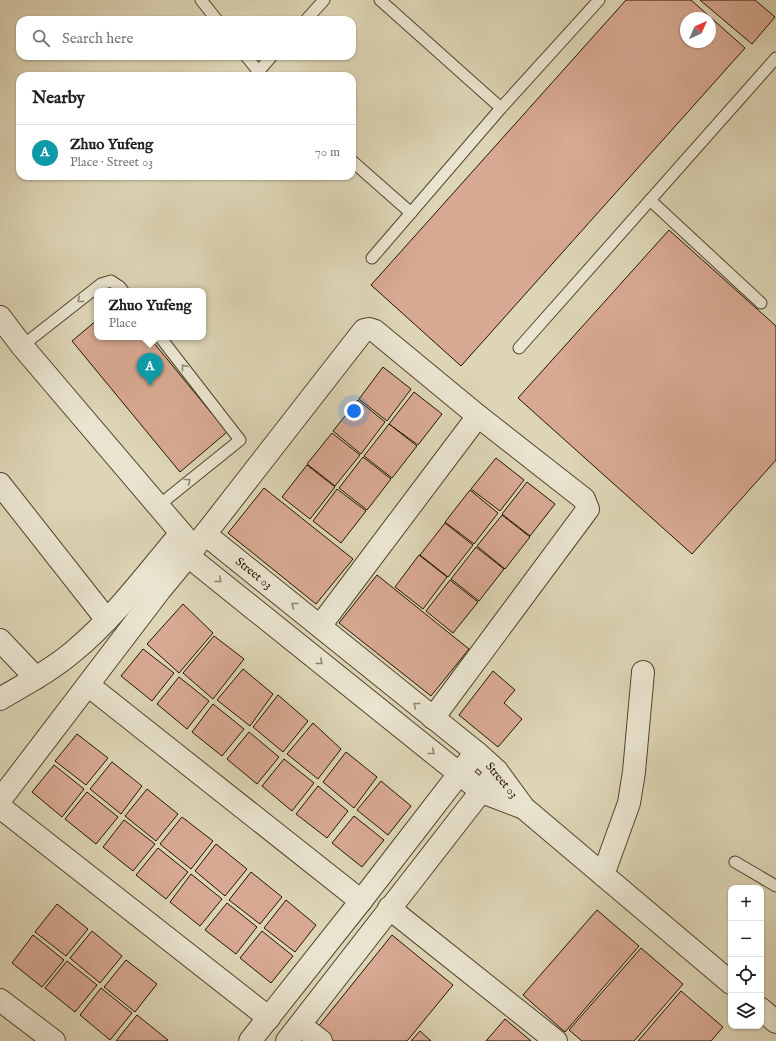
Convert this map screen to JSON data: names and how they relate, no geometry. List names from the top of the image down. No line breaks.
{"streets":{"street":["Street 03"]},"north":"top right","page":{"search":"Search here","heading":"Nearby","list":[{"mark":"A","name":"Zhuo Yufeng","note":"Place · Street 03","value":"70 m"}],"popup":["Zhuo Yufeng","Place"],"pins":"A","map_buttons":["+","−"]}}
